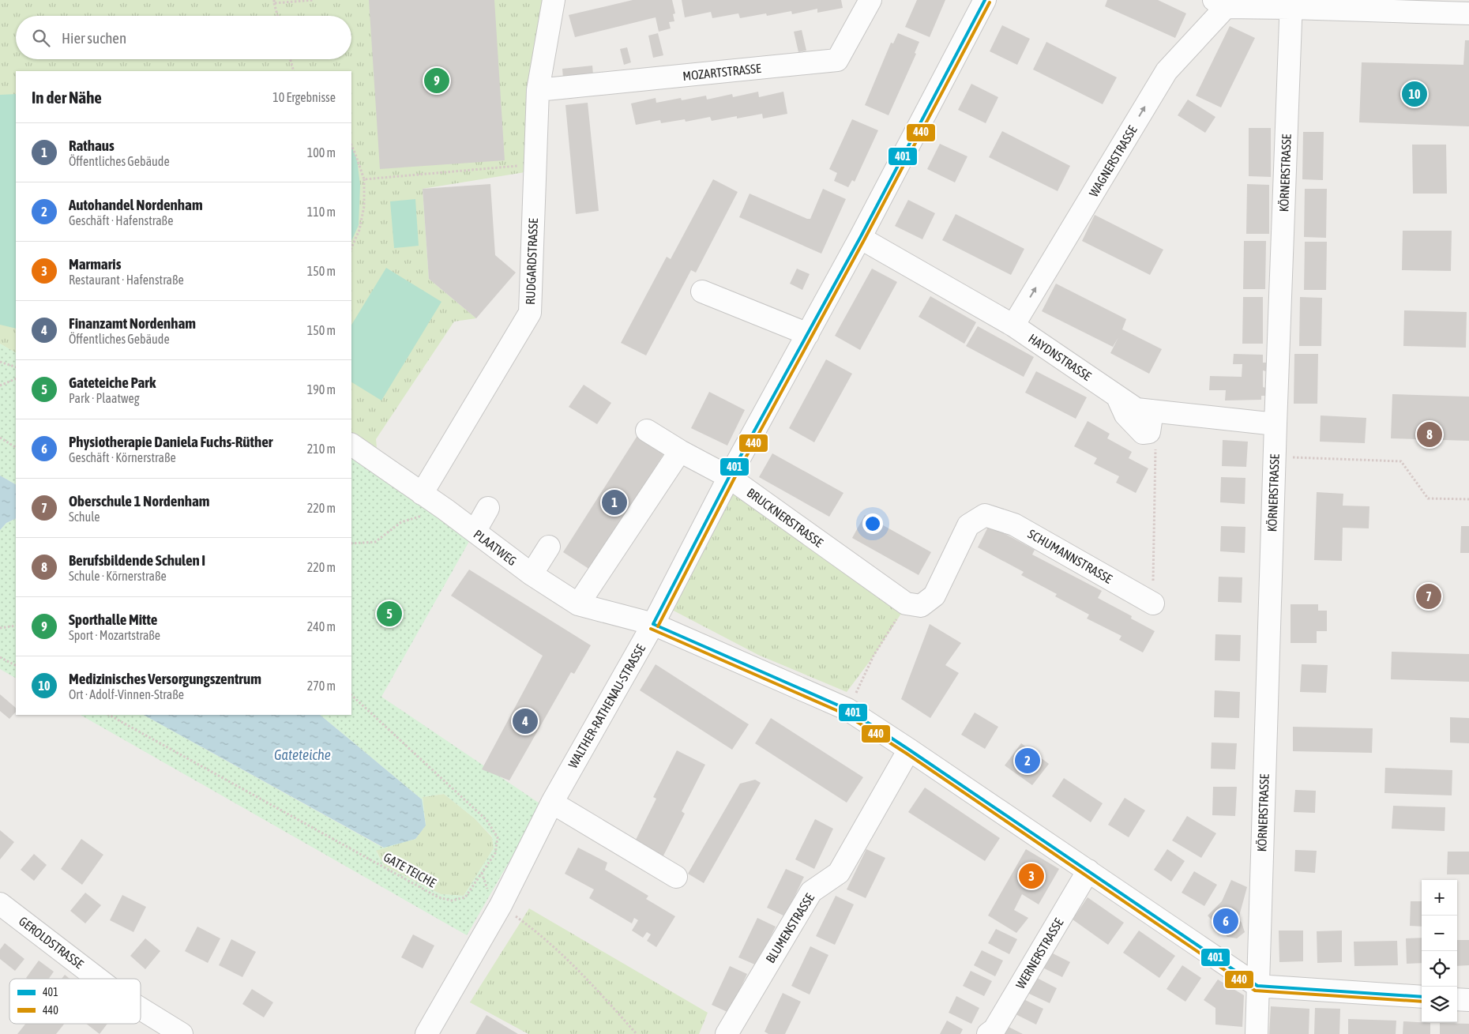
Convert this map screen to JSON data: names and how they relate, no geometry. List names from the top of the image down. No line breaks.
{"streets":{"street":["MOZARTSTRASSE","WAGNERSTRASSE","KÖRNERSTRASSE","RUDGARDSTRASSE","HAYDNSTRASSE","BRUCKNERSTRASSE","PLAATWEG","SCHUMANNSTRASSE","WALTHER-RATHENAU-STRASSE","BLUMENSTRASSE","GEROLDSTRASSE","WERNERSTRASSE"],"path":["GATE TEICHE"]},"crossings":[["MOZARTSTRASSE","RUDGARDSTRASSE"],["WAGNERSTRASSE","HAYDNSTRASSE"],["KÖRNERSTRASSE","HAYDNSTRASSE"],["KÖRNERSTRASSE","PLAATWEG"],["RUDGARDSTRASSE","PLAATWEG"],["HAYDNSTRASSE","WALTHER-RATHENAU-STRASSE"],["BRUCKNERSTRASSE","SCHUMANNSTRASSE"],["BRUCKNERSTRASSE","WALTHER-RATHENAU-STRASSE"],["PLAATWEG","WALTHER-RATHENAU-STRASSE"],["PLAATWEG","BLUMENSTRASSE"],["PLAATWEG","WERNERSTRASSE"]],"one_way":["WAGNERSTRASSE"],"water":["Gateteiche"],"lines":["transit line 401","transit line 440"],"legend":["401","440"],"page":{"search":"Hier suchen","pins":["9","10","8","1","7","5","4","2","3","6"],"heading":["In der Nähe","10 Ergebnisse"],"list":[{"mark":"1","name":"Rathaus","note":"Öffentliches Gebäude","value":"100 m"},{"mark":"2","name":"Autohandel Nordenham","note":"Geschäft · Hafenstraße","value":"110 m"},{"mark":"3","name":"Marmaris","note":"Restaurant · Hafenstraße","value":"150 m"},{"mark":"4","name":"Finanzamt Nordenham","note":"Öffentliches Gebäude","value":"150 m"},{"mark":"5","name":"Gateteiche Park","note":"Park · Plaatweg","value":"190 m"},{"mark":"6","name":"Physiotherapie Daniela Fuchs-Rüther","note":"Geschäft · Körnerstraße","value":"210 m"},{"mark":"7","name":"Oberschule 1 Nordenham","note":"Schule","value":"220 m"},{"mark":"8","name":"Berufsbildende Schulen I","note":"Schule · Körnerstraße","value":"220 m"},{"mark":"9","name":"Sporthalle Mitte","note":"Sport · Mozartstraße","value":"240 m"},{"mark":"10","name":"Medizinisches Versorgungszentrum","note":"Ort · Adolf-Vinnen-Straße","value":"270 m"}],"map_buttons":["+","−"]}}
